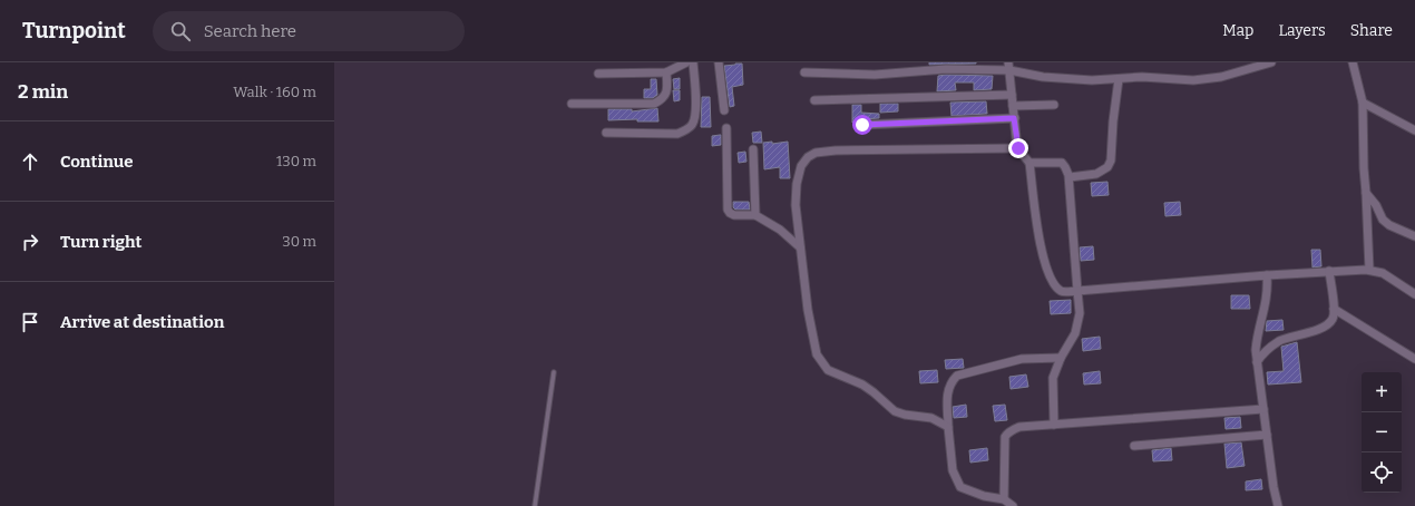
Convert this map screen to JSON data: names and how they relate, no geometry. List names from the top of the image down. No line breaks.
{"page":{"header":"Turnpoint","search":"Search here","nav":["Map","Layers","Share"],"heading":["2 min","Walk · 160 m"],"list":[["Continue","130 m"],["Turn right","30 m"],"Arrive at destination"],"map_buttons":["+","−"]}}
